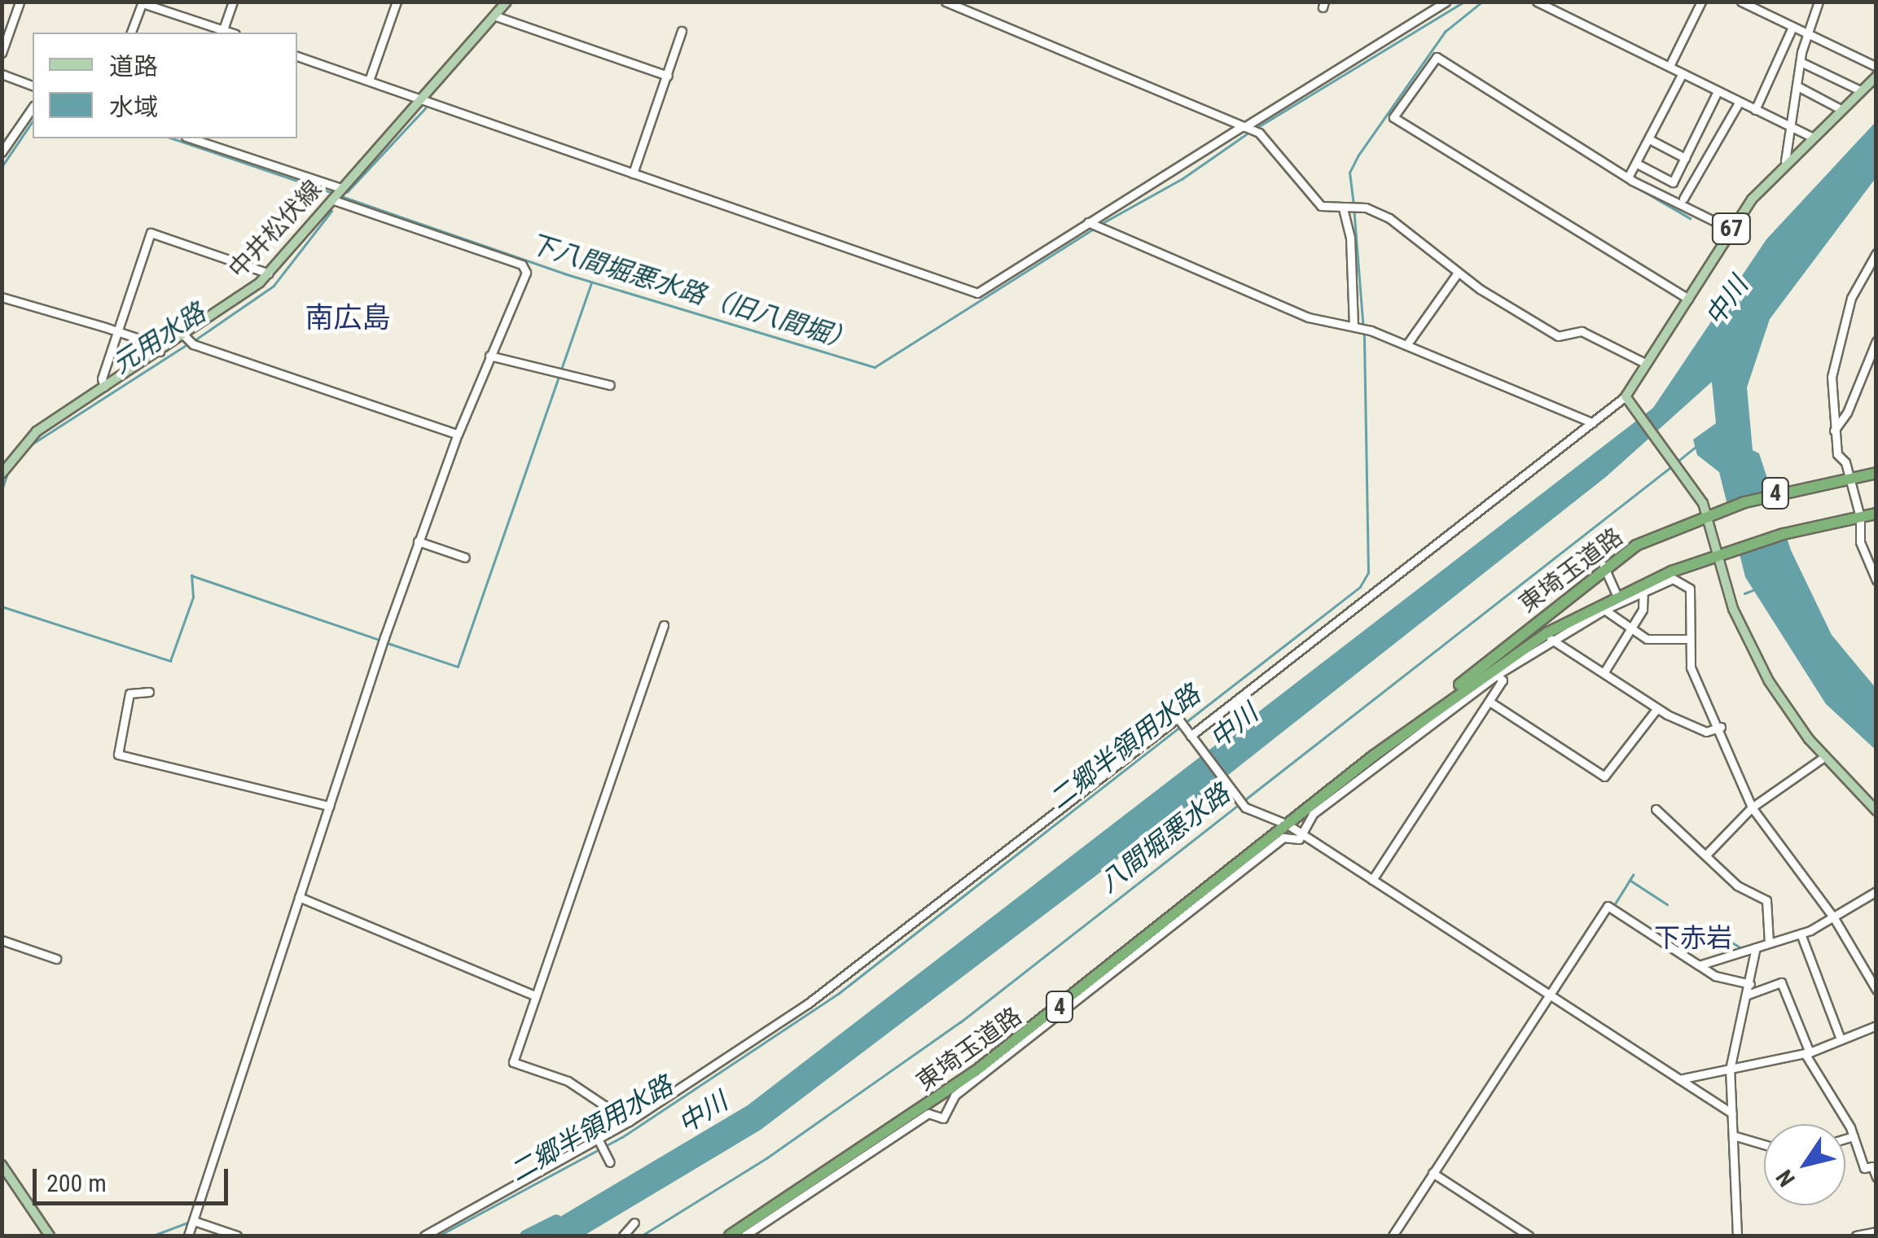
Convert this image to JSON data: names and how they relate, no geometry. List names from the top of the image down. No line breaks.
{"streets":{"highway":["4","東埼玉道路"],"main road":["67","中井松伏線"]},"districts":["南広島","下赤岩"],"water":["下八間堀悪水路（旧八間堀）","中川","元用水路","二郷半領用水路","八間堀悪水路"],"legend":["道路","水域"],"scale_bar":"200 m","north":"bottom left"}
